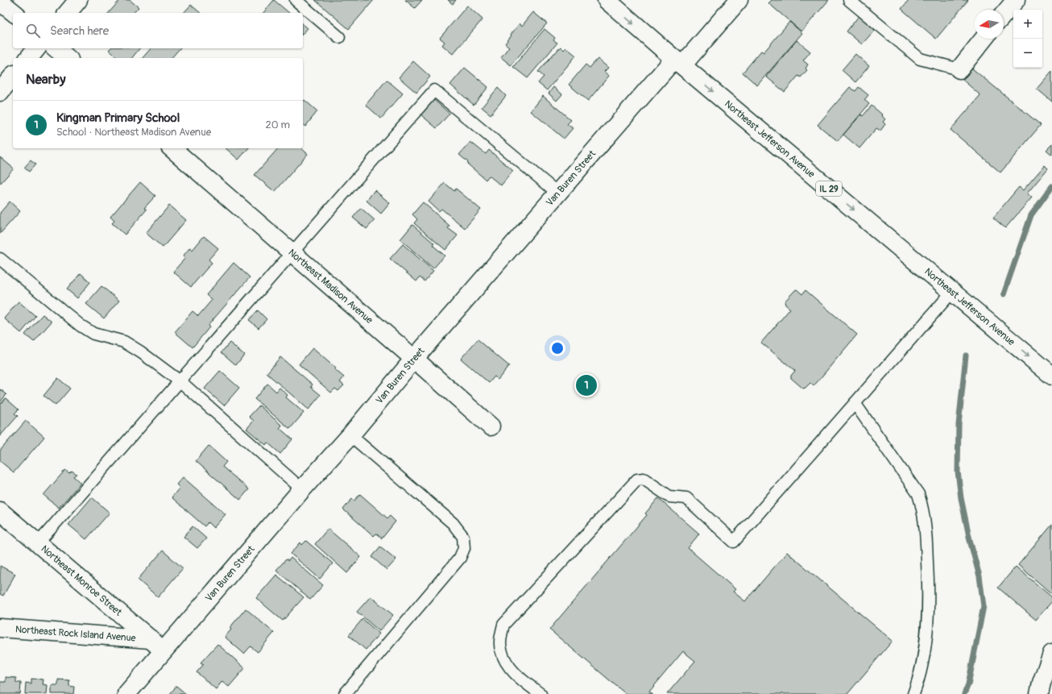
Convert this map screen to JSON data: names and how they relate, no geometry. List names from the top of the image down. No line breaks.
{"streets":{"street":["Northeast Jefferson Avenue","Van Buren Street","IL 29","Northeast Madison Avenue","Northeast Monroe Street","Northeast Rock Island Avenue"]},"crossings":[["Northeast Jefferson Avenue","Van Buren Street"],["Van Buren Street","Northeast Madison Avenue"],["Van Buren Street","Northeast Monroe Street"],["Northeast Monroe Street","Northeast Rock Island Avenue"]],"one_way":["Northeast Jefferson Avenue"],"north":"left","page":{"map_buttons":["+","−"],"search":"Search here","heading":"Nearby","list":[{"mark":"1","name":"Kingman Primary School","note":"School · Northeast Madison Avenue","value":"20 m"}],"pins":"1"}}
